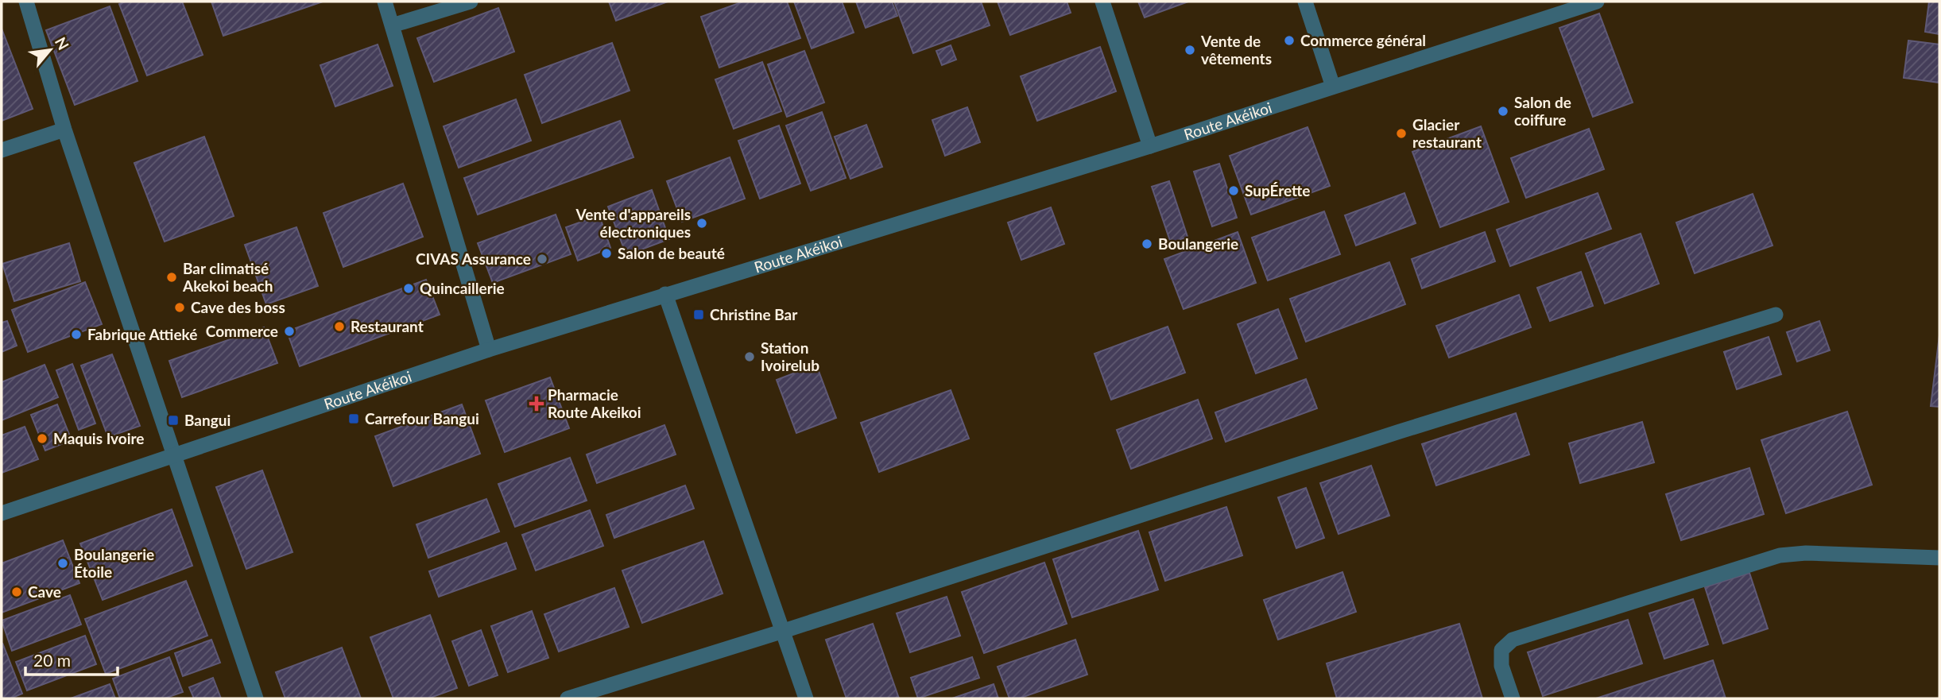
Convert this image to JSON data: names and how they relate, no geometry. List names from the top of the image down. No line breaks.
{"streets":{"street":["Route Akéikoi"]},"places":{"other":["Commerce général","Vente de vêtements","Salon de coiffure","Glacier restaurant","SupÉrette","Vente d'appareils électroniques","Boulangerie","Salon de beauté","CIVAS Assurance","Bar climatisé Akekoi beach","Quincaillerie","Cave des boss","Restaurant","Commerce","Fabrique Attieké","Station Ivoirelub","Maquis Ivoire","Boulangerie Étoile","Cave"],"transit":["Christine Bar","Carrefour Bangui","Bangui"],"health":["Pharmacie Route Akeikoi"]},"scale_bar":"20 m","north":"top right"}
